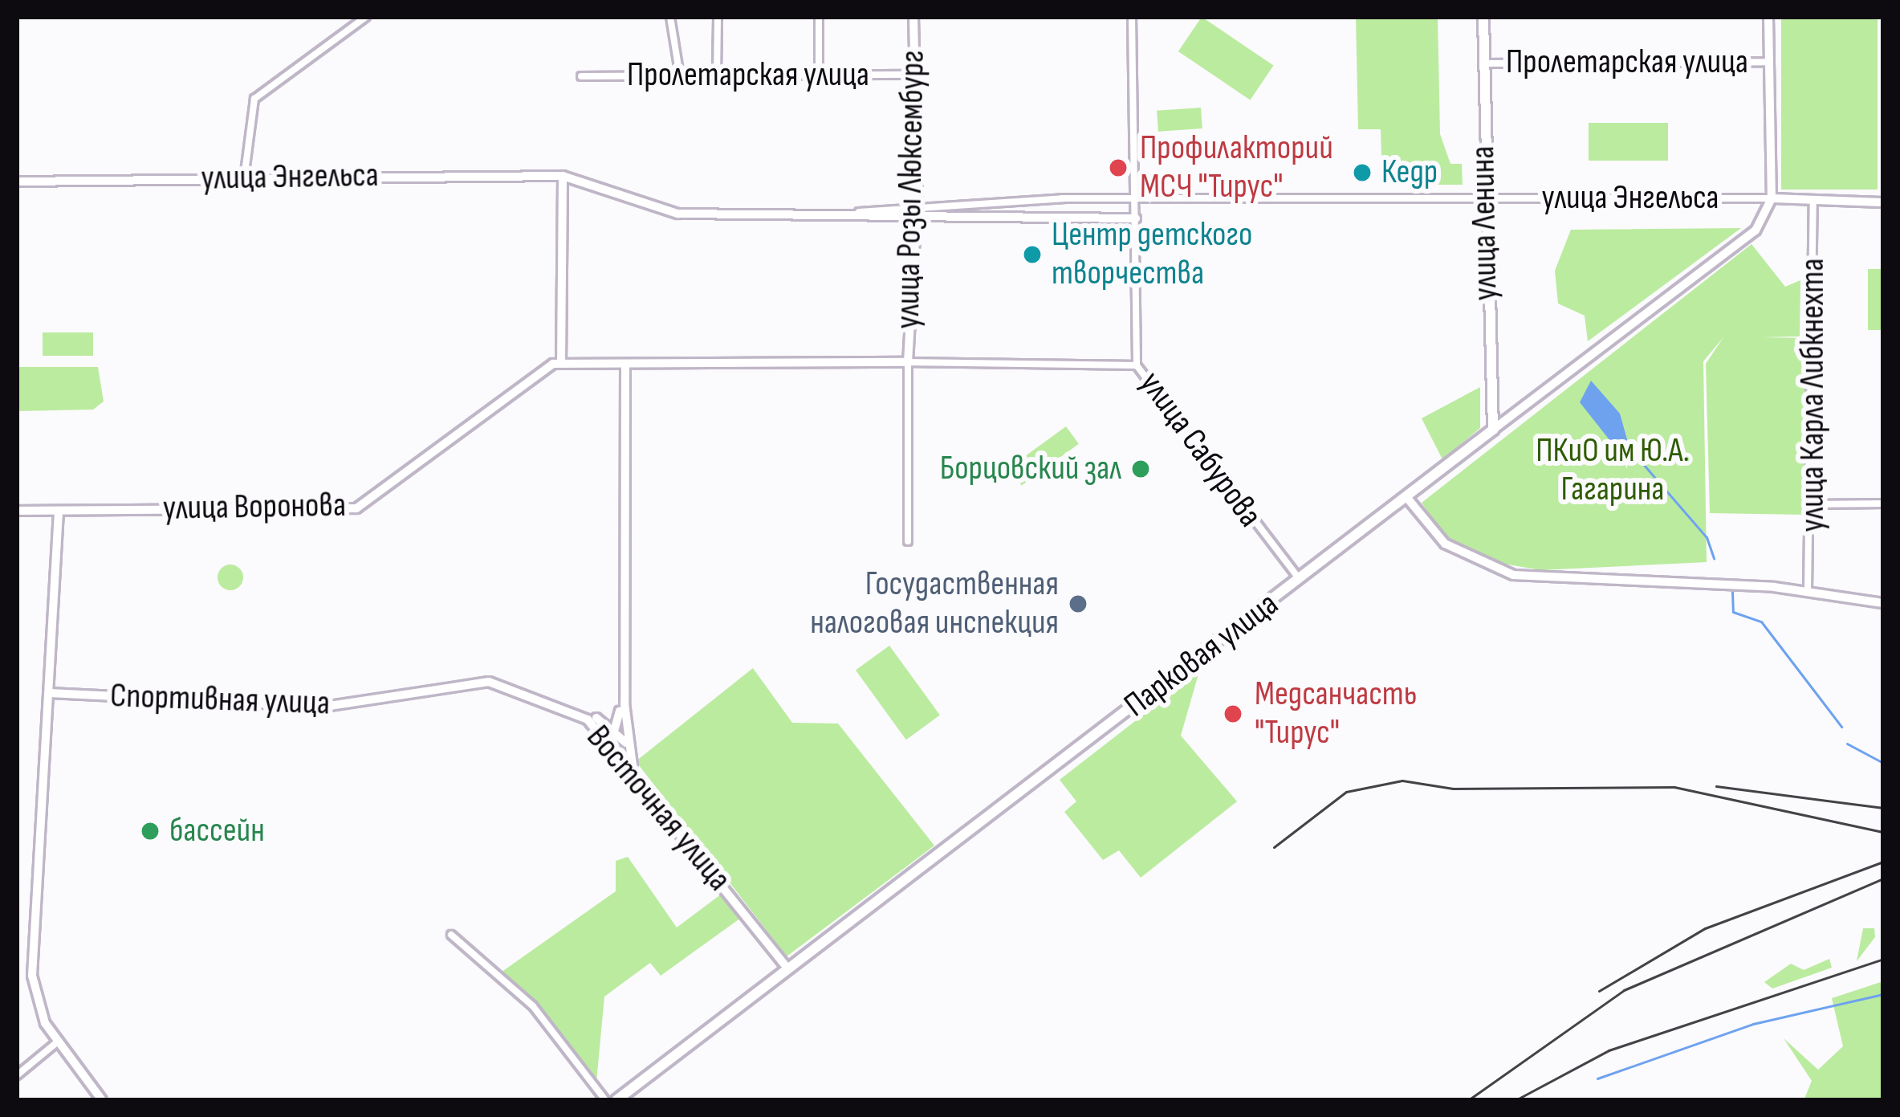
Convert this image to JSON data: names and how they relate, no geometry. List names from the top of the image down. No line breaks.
{"streets":{"main road":["улица Ленина","Парковая улица"],"street":["Пролетарская улица","улица Энгельса","улица Розы Люксембург","улица Карла Либкнехта","улица Сабурова","улица Воронова","Спортивная улица","Восточная улица"]},"crossings":[["Пролетарская улица","улица Розы Люксембург"],["Пролетарская улица","улица Ленина"],["улица Энгельса","улица Розы Люксембург"],["улица Энгельса","улица Ленина"],["улица Энгельса","улица Карла Либкнехта"],["улица Энгельса","улица Сабурова"],["улица Энгельса","Парковая улица"],["улица Ленина","Парковая улица"],["улица Сабурова","Парковая улица"],["Парковая улица","Восточная улица"],["Спортивная улица","Восточная улица"]],"parks":["ПКиО им Ю.А. Гагарина"],"places":["Профилакторий МСЧ \"Тирус\"","Кедр","Центр детского творчества","Борцовский зал","Госудаственная налоговая инспекция","Медсанчасть \"Тирус\"","бассейн"]}
